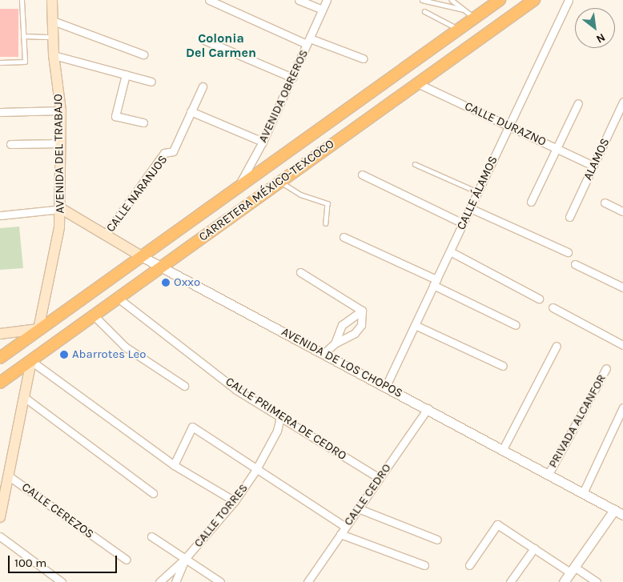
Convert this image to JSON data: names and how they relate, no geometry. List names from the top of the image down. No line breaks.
{"streets":{"highway":["CARRETERA MÉXICO-TEXCOCO"],"main road":["AVENIDA DEL TRABAJO","AVENIDA DE LOS CHOPOS"],"street":["AVENIDA OBREROS","CALLE DURAZNO","ALAMOS","CALLE ÁLAMOS","CALLE NARANJOS","CALLE PRIMERA DE CEDRO","PRIVADA ALCANFOR","CALLE CEDRO","CALLE CEREZOS","CALLE TORRES"]},"crossings":[["AVENIDA OBREROS","CARRETERA MÉXICO-TEXCOCO"],["CALLE DURAZNO","ALAMOS"],["CALLE DURAZNO","CARRETERA MÉXICO-TEXCOCO"],["CALLE DURAZNO","CALLE ÁLAMOS"],["AVENIDA DEL TRABAJO","CARRETERA MÉXICO-TEXCOCO"],["AVENIDA DEL TRABAJO","AVENIDA DE LOS CHOPOS"],["CARRETERA MÉXICO-TEXCOCO","AVENIDA DE LOS CHOPOS"],["CARRETERA MÉXICO-TEXCOCO","CALLE PRIMERA DE CEDRO"],["CALLE ÁLAMOS","AVENIDA DE LOS CHOPOS"],["CALLE NARANJOS","AVENIDA DE LOS CHOPOS"],["AVENIDA DE LOS CHOPOS","PRIVADA ALCANFOR"],["AVENIDA DE LOS CHOPOS","CALLE CEDRO"],["CALLE PRIMERA DE CEDRO","CALLE CEDRO"],["CALLE PRIMERA DE CEDRO","CALLE TORRES"]],"districts":["Colonia Del Carmen"],"places":["Oxxo","Abarrotes Leo"],"scale_bar":"100 m","north":"bottom right"}
